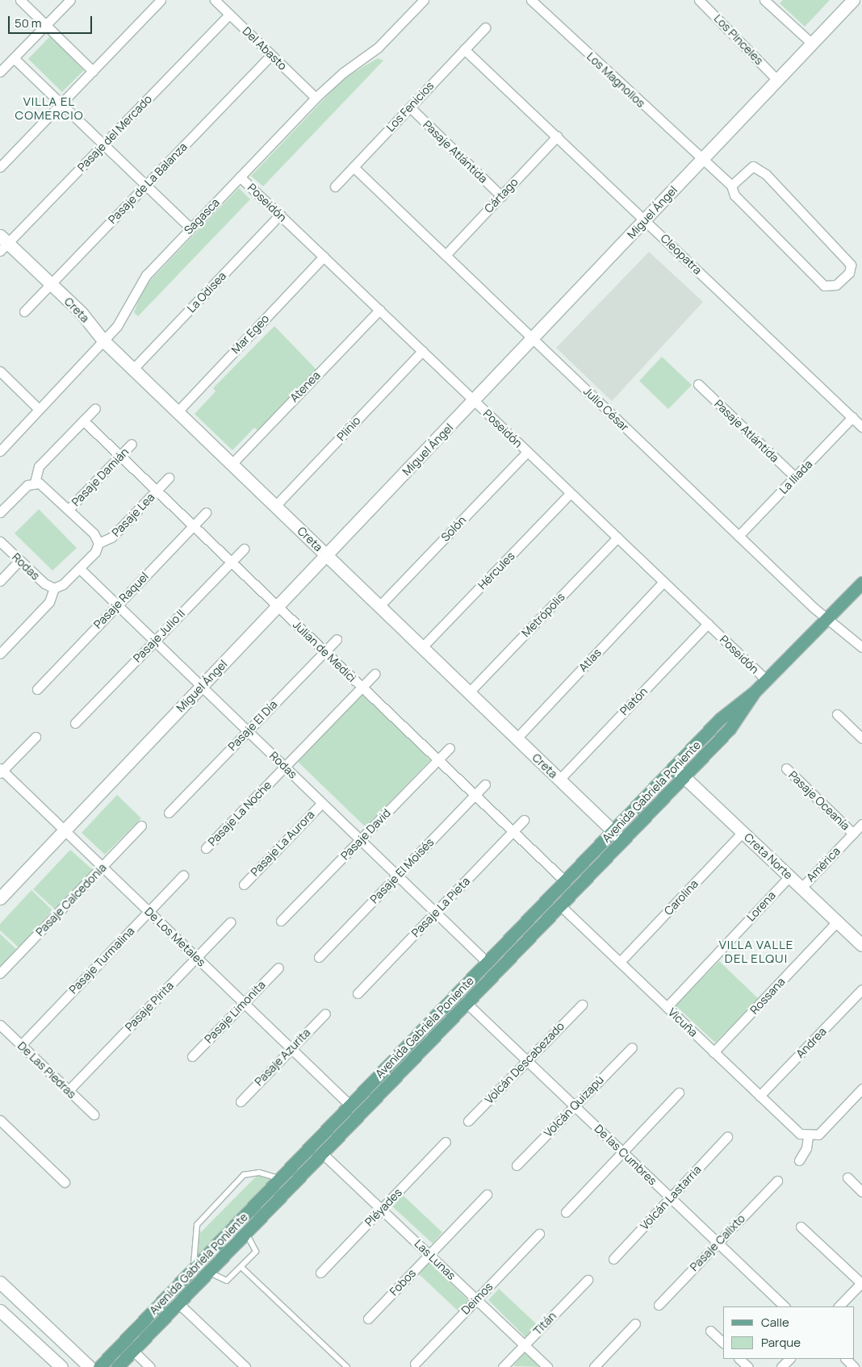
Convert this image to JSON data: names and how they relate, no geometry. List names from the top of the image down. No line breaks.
{"streets":{"main road":["Avenida Gabriela Poniente"],"street":["Los Pinceles","Del Abasto","Los Magnolios","Los Fenicios","Pasaje del Mercado","Pasaje Atlántida","Pasaje de La Balanza","Cártago","Poseidón","Miguel Ángel","Sagasca","Cleopatra","La Odisea","Creta","Mar Egeo","Atenea","Julio César","Plinio","Pasaje Damián","La Iliada","Pasaje Lea","Solón","Rodas","Hércules","Pasaje Raquel","Metrópolis","Pasaje Julio II","Julian de Medici","Atlas","Platón","Pasaje El Día","Pasaje Oceanía","Pasaje La Noche","Pasaje David","Pasaje La Aurora","Creta Norte","América","Pasaje El Moisés","Carolina","Pasaje Calcedonia","Lorena","Pasaje La Pieta","De Los Metales","Pasaje Turmalina","Rossana","Pasaje Pirita","Pasaje Limonita","Vicuña","Andrea","Pasaje Azurita","Volcán Descabezado","De Las Piedras","Volcán Quizapú","De las Cumbres","Volcán Lastarria","Pléyades","Pasaje Calixto","Las Lunas","Fobos","Deimos","Titán"]},"crossings":[["Los Pinceles","Miguel Ángel"],["Del Abasto","Pasaje del Mercado"],["Del Abasto","Pasaje de La Balanza"],["Del Abasto","Sagasca"],["Los Magnolios","Miguel Ángel"],["Los Fenicios","Pasaje Atlántida"],["Los Fenicios","Cleopatra"],["Los Fenicios","Julio César"],["Pasaje del Mercado","Creta"],["Pasaje Atlántida","Cártago"],["Pasaje Atlántida","La Iliada"],["Pasaje de La Balanza","Creta"],["Cártago","Cleopatra"],["Cártago","Julio César"],["Poseidón","Miguel Ángel"],["Poseidón","Sagasca"],["Poseidón","La Odisea"],["Poseidón","Mar Egeo"],["Poseidón","Atenea"],["Poseidón","Plinio"],["Poseidón","Solón"],["Poseidón","Hércules"],["Poseidón","Metrópolis"],["Poseidón","Atlas"],["Poseidón","Platón"],["Poseidón","Avenida Gabriela Poniente"],["Miguel Ángel","Cleopatra"],["Miguel Ángel","Creta"],["Miguel Ángel","Julio César"],["Miguel Ángel","Rodas"],["Miguel Ángel","Julian de Medici"],["Miguel Ángel","De Los Metales"],["Sagasca","Creta"],["Cleopatra","La Iliada"],["La Odisea","Creta"],["Creta","Mar Egeo"],["Creta","Atenea"],["Creta","Plinio"],["Creta","Solón"],["Creta","Hércules"],["Creta","Metrópolis"],["Creta","Atlas"],["Creta","Platón"],["Creta","Avenida Gabriela Poniente"],["Julio César","La Iliada"],["Julio César","Avenida Gabriela Poniente"],["Pasaje Damián","Julian de Medici"],["Pasaje Lea","Rodas"],["Pasaje Lea","Julian de Medici"],["Rodas","Pasaje Raquel"],["Rodas","Pasaje Julio II"],["Rodas","Pasaje El Día"],["Rodas","Avenida Gabriela Poniente"],["Rodas","Pasaje La Noche"],["Rodas","Pasaje David"],["Rodas","Pasaje La Aurora"],["Rodas","Pasaje El Moisés"],["Rodas","Pasaje La Pieta"],["Pasaje Raquel","Julian de Medici"],["Pasaje Julio II","Julian de Medici"],["Julian de Medici","Pasaje El Día"],["Julian de Medici","Avenida Gabriela Poniente"],["Julian de Medici","Pasaje La Noche"],["Julian de Medici","Pasaje David"],["Julian de Medici","Pasaje El Moisés"],["Julian de Medici","Pasaje La Pieta"],["Avenida Gabriela Poniente","Creta Norte"],["Avenida Gabriela Poniente","De Los Metales"],["Avenida Gabriela Poniente","Vicuña"],["Avenida Gabriela Poniente","De las Cumbres"],["Avenida Gabriela Poniente","Las Lunas"],["Pasaje Oceanía","América"],["Creta Norte","América"],["Creta Norte","Carolina"],["Creta Norte","Lorena"],["Creta Norte","Rossana"],["Carolina","Vicuña"],["Pasaje Calcedonia","De Los Metales"],["Lorena","Vicuña"],["De Los Metales","Pasaje Turmalina"],["De Los Metales","Pasaje Pirita"],["De Los Metales","Pasaje Limonita"],["De Los Metales","Pasaje Azurita"],["Pasaje Turmalina","De Las Piedras"],["Rossana","Vicuña"],["Pasaje Pirita","De Las Piedras"],["Vicuña","Andrea"],["Volcán Descabezado","De las Cumbres"],["Volcán Quizapú","De las Cumbres"],["De las Cumbres","Volcán Lastarria"],["De las Cumbres","Pasaje Calixto"],["Pléyades","Las Lunas"],["Las Lunas","Fobos"],["Las Lunas","Deimos"],["Las Lunas","Titán"]],"districts":["VILLA EL COMERCIO","VILLA VALLE DEL ELQUI"],"legend":["Calle","Parque"],"scale_bar":"50 m"}
